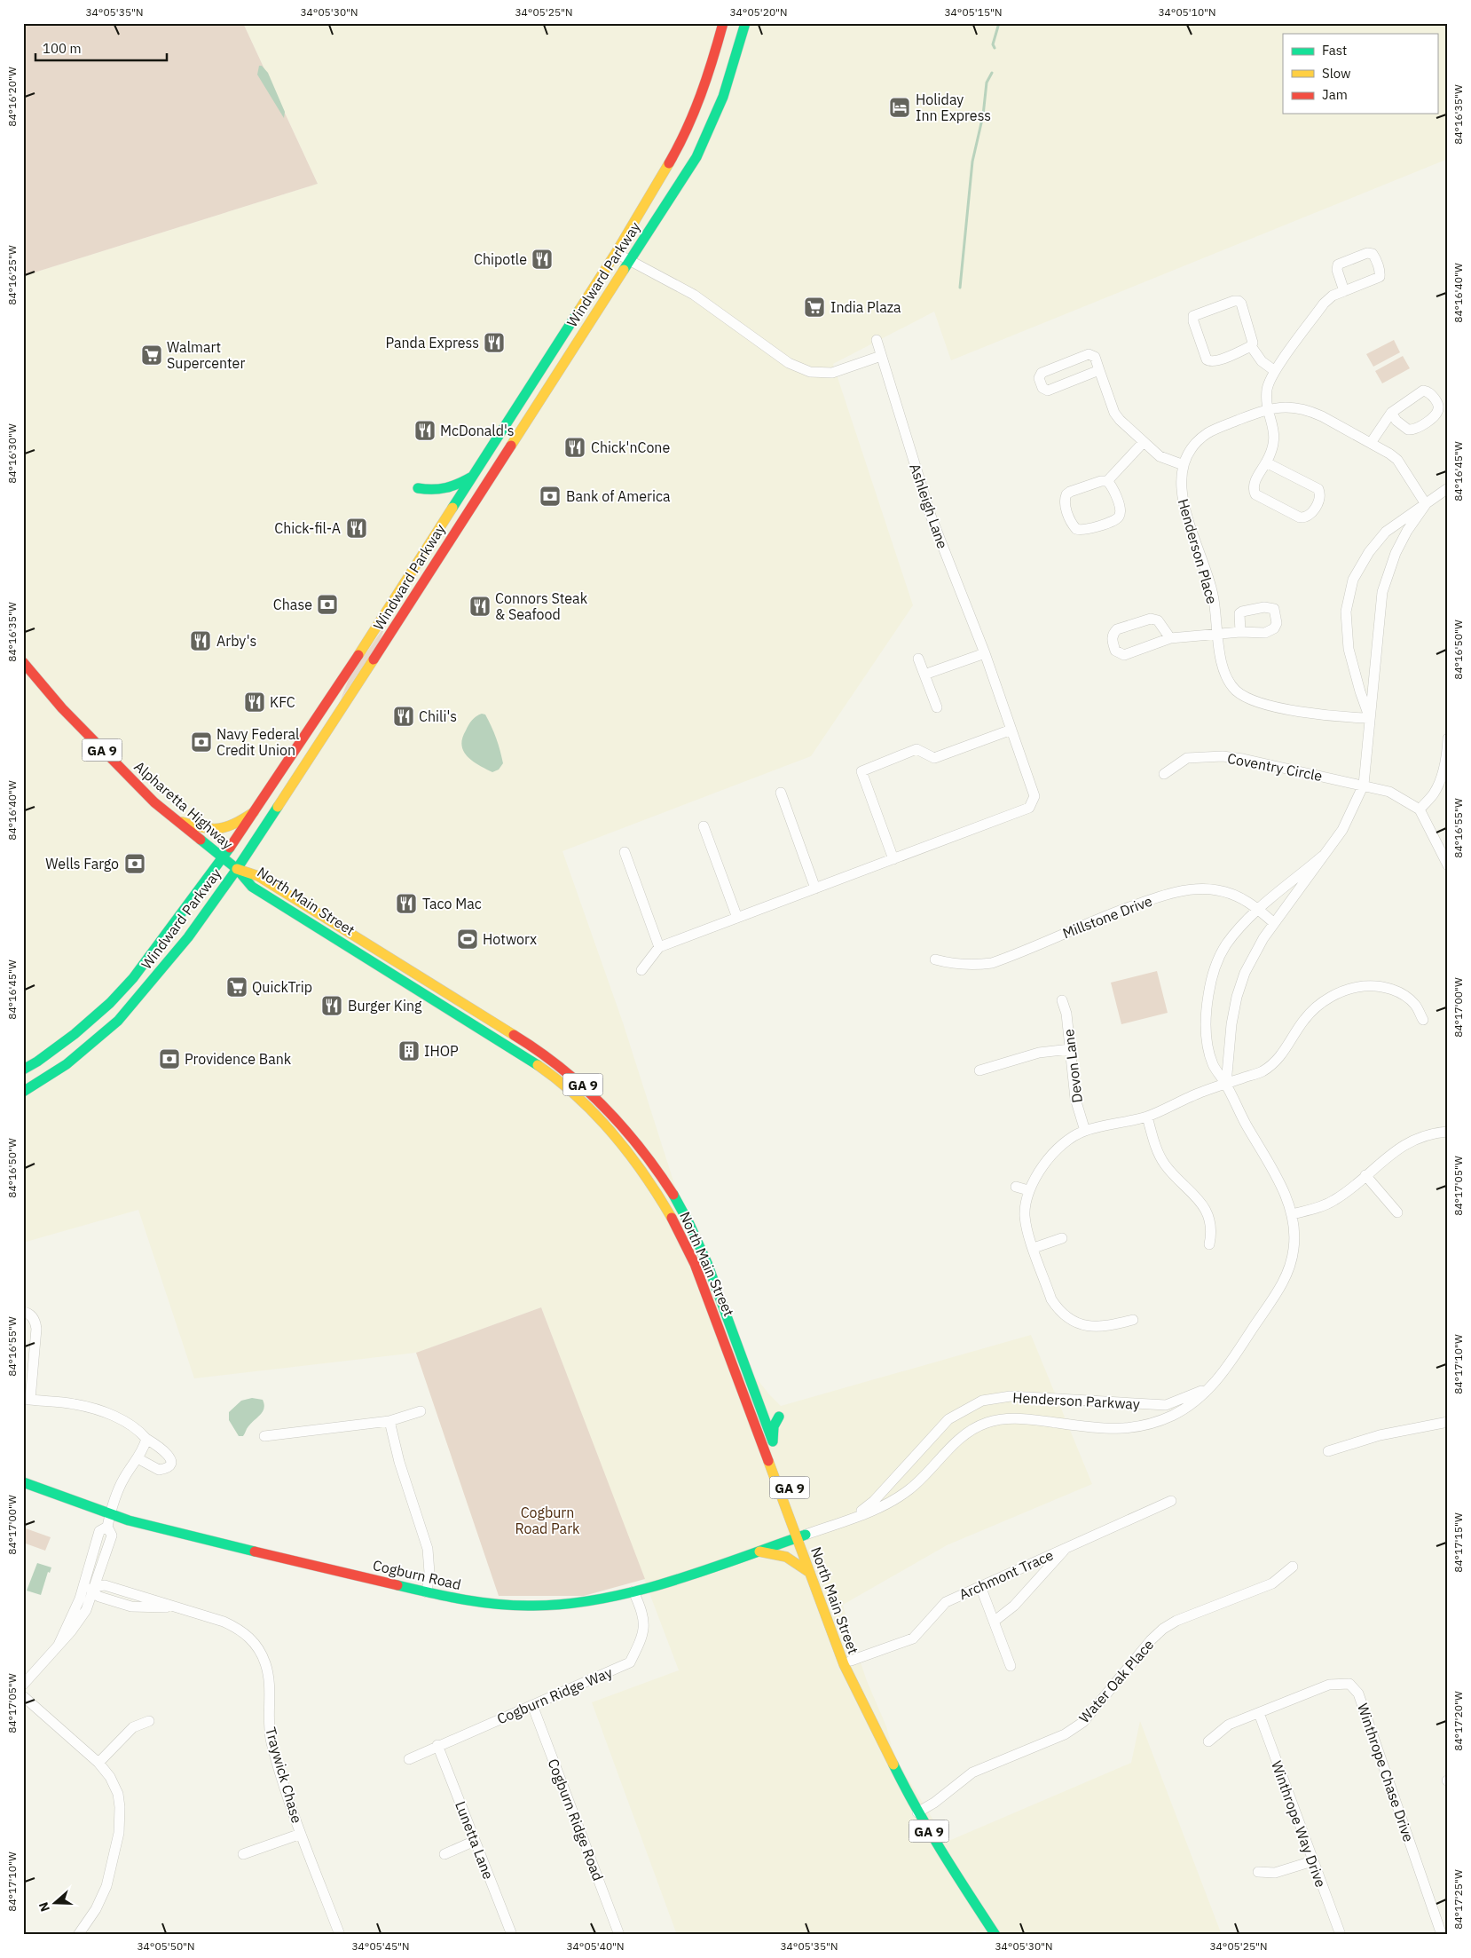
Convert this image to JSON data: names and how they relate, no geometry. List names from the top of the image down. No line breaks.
{"streets":{"main road":["Windward Parkway","GA 9","Alpharetta Highway","North Main Street","Cogburn Road"],"street":["Ashleigh Lane","Henderson Place","Coventry Circle","Millstone Drive","Devon Lane","Henderson Parkway","Archmont Trace","Water Oak Place","Cogburn Ridge Way","Winthrope Chase Drive","Traywick Chase","Cogburn Ridge Road","Winthrope Way Drive","Lunetta Lane"]},"crossings":[["Windward Parkway","Alpharetta Highway"],["Windward Parkway","North Main Street"],["Henderson Place","Henderson Parkway"],["Coventry Circle","Henderson Parkway"],["Alpharetta Highway","North Main Street"],["North Main Street","Henderson Parkway"],["North Main Street","Cogburn Road"],["North Main Street","Archmont Trace"],["North Main Street","Water Oak Place"],["Millstone Drive","Henderson Parkway"],["Henderson Parkway","Cogburn Road"],["Cogburn Road","Cogburn Ridge Way"],["Cogburn Ridge Way","Cogburn Ridge Road"],["Cogburn Ridge Way","Lunetta Lane"],["Winthrope Chase Drive","Winthrope Way Drive"]],"parks":["Cogburn Road Park"],"places":{"hotel":["Holiday Inn Express"],"restaurant":["Chipotle","Panda Express","McDonald's","Chick'nCone","Chick-fil-A","Connors Steak & Seafood","Arby's","KFC","Chili's","Taco Mac","Burger King"],"supermarket":["India Plaza","Walmart Supercenter","QuickTrip"],"bank":["Bank of America","Chase","Navy Federal Credit Union","Wells Fargo","Providence Bank"],"sports":["Hotworx"],"building":["IHOP"]},"legend":["Fast","Slow","Jam"],"scale_bar":"100 m","north":"left","coordinates":["34°05'35\"N","34°05'30\"N","34°05'25\"N","34°05'20\"N","34°05'15\"N","34°05'10\"N","84°16'20\"W","84°16'35\"W","84°16'25\"W","84°16'40\"W","84°16'30\"W","84°16'45\"W","84°16'50\"W","84°16'55\"W","84°17'00\"W","84°17'05\"W","84°17'10\"W","84°17'15\"W","84°17'20\"W","84°17'25\"W","34°05'50\"N","34°05'45\"N","34°05'40\"N"]}
